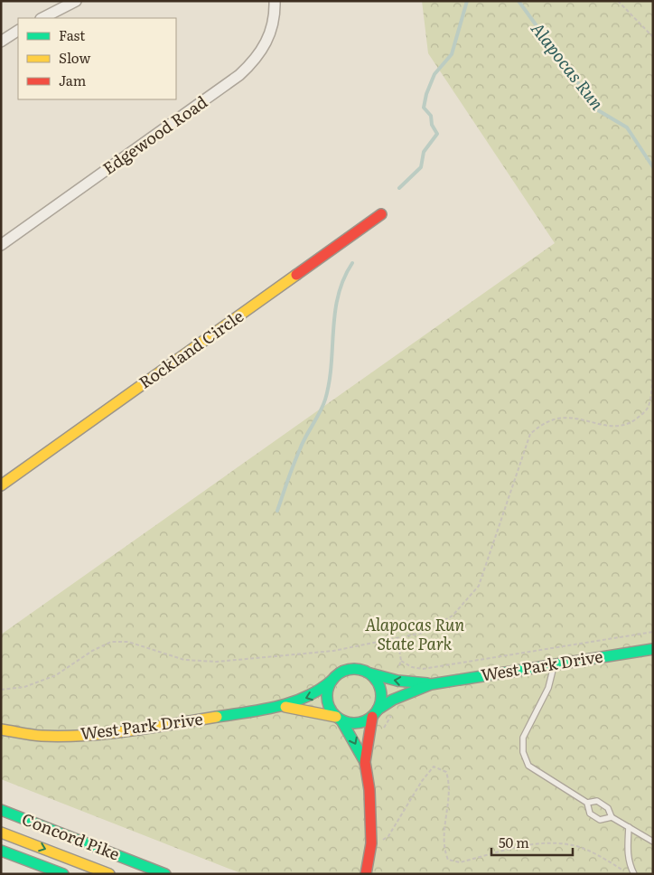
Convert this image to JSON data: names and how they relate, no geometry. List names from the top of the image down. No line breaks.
{"streets":{"main road":["Rockland Circle","West Park Drive","Concord Pike"],"street":["Edgewood Road"]},"water":["Alapocas Run"],"parks":["Alapocas Run State Park"],"legend":["Fast","Slow","Jam"],"scale_bar":"50 m"}
